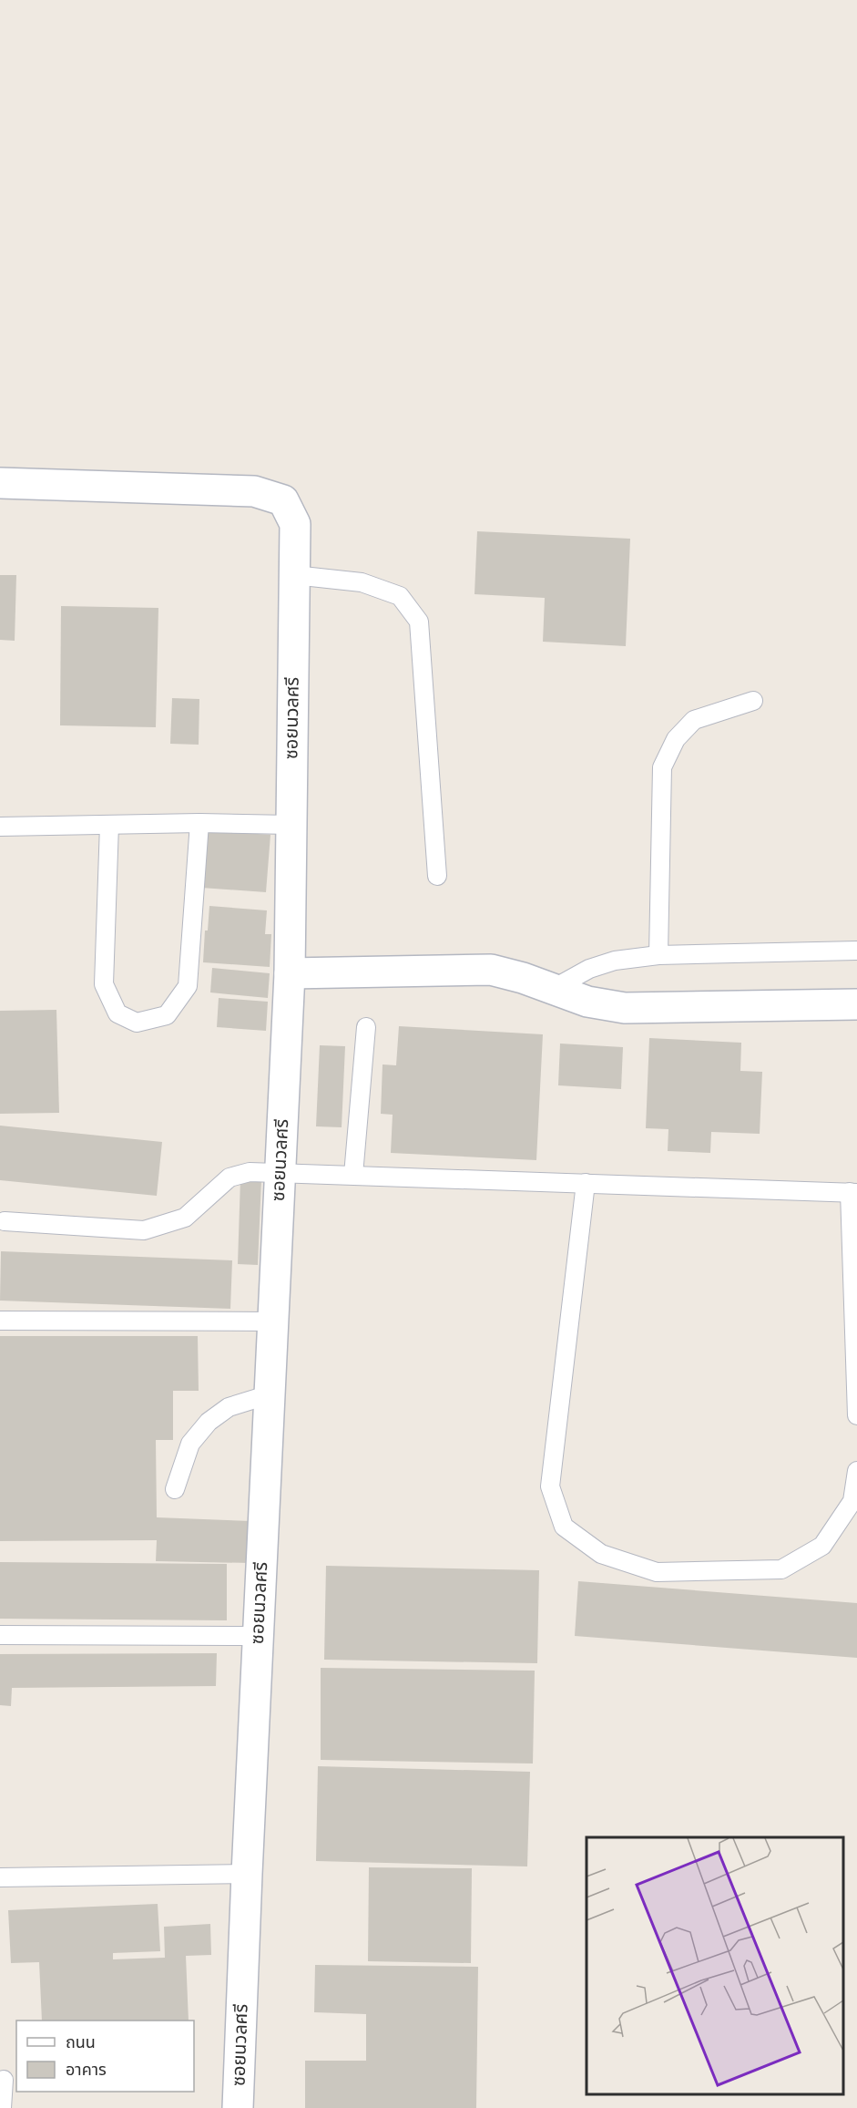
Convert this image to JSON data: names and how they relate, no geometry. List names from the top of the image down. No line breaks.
{"streets":{"street":["ซอยนวลศรี"]},"legend":["ถนน","อาคาร"]}
